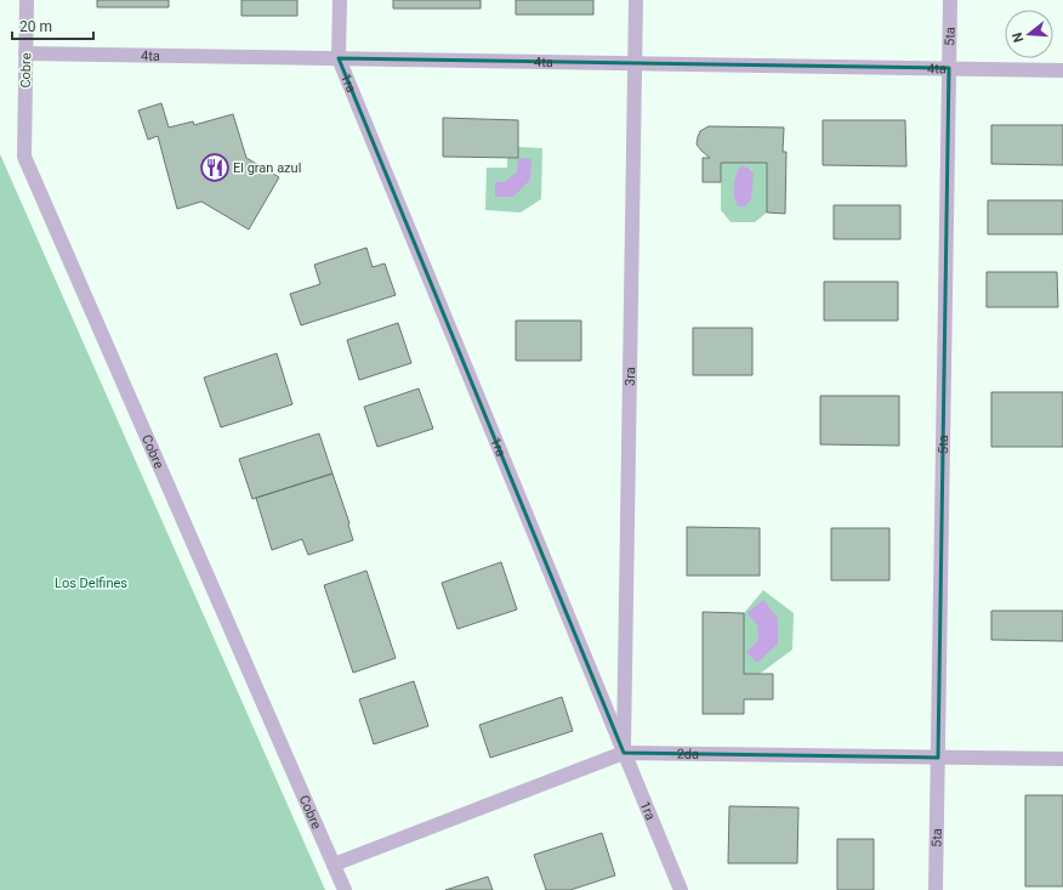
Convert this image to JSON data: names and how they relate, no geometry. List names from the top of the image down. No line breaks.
{"streets":{"street":["5ta","4ta","Cobre","1ra","3ra","2da"]},"crossings":[["5ta","4ta"],["5ta","2da"],["4ta","Cobre"],["4ta","1ra"],["4ta","3ra"],["Cobre","2da"],["1ra","3ra"],["1ra","2da"],["3ra","2da"]],"parks":["Los Delfines"],"places":{"restaurant":["El gran azul"]},"scale_bar":"20 m","north":"left"}
